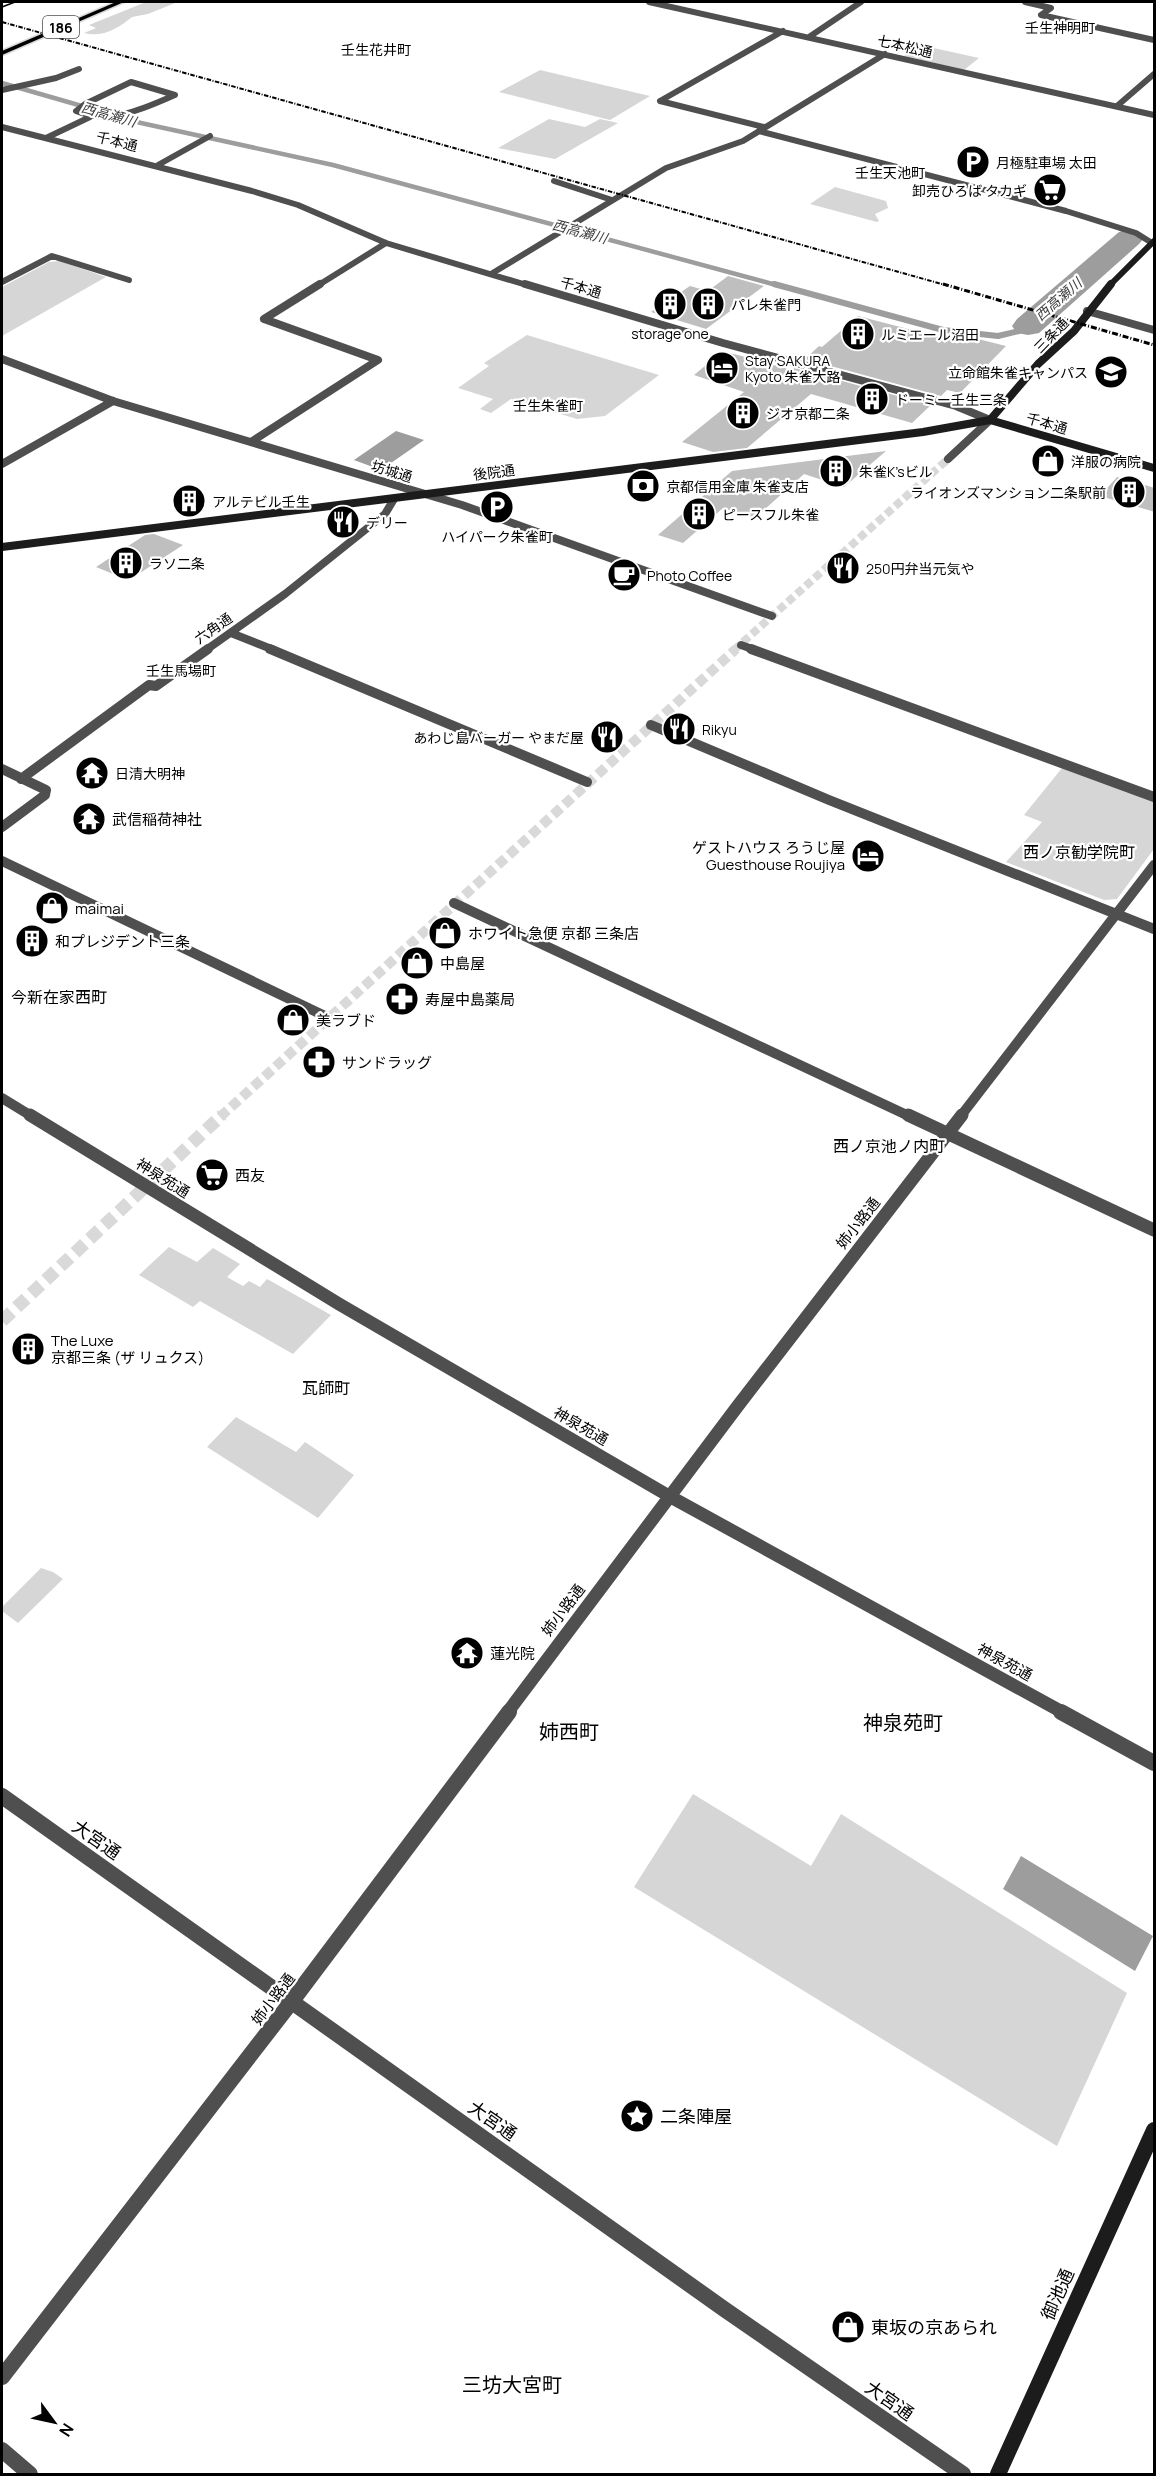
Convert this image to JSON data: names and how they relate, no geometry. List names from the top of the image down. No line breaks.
{"streets":{"main road":["186"],"street":["七本松通","千本通","三条通","坊城通","後院通","六角通","神泉苑通","姉小路通","大宮通","御池通"]},"crossings":[["千本通","三条通"],["千本通","後院通"],["三条通","後院通"],["坊城通","後院通"],["後院通","六角通"],["神泉苑通","姉小路通"],["姉小路通","大宮通"]],"districts":["壬生神明町","壬生花井町","壬生天池町","壬生朱雀町","壬生馬場町","西ノ京勧学院町","今新在家西町","西ノ京池ノ内町","瓦師町","神泉苑町","姉西町","三坊大宮町"],"water":["西高瀬川"],"places":{"parking":["月極駐車場 太田","ハイパーク朱雀町"],"supermarket":["卸売ひろば タカギ","西友"],"building":["storage one","パレ朱雀門","ルミエール沼田","ドーミー壬生三条","ジオ京都二条","朱雀K’sビル","ライオンズマンション二条駅前","アルテビル壬生","ピースフル朱雀","ラソ二条","和プレジデント三条","The Luxe 京都三条 (ザ リュクス)"],"hotel":["Stay SAKURA Kyoto 朱雀大路","ゲストハウス ろうじ屋 Guesthouse Roujiya"],"school or university":["立命館朱雀キャンパス"],"shop":["洋服の病院","maimai","ホワイト急便 京都 三条店","中島屋","美ラブド","東坂の京あられ"],"bank":["京都信用金庫 朱雀支店"],"restaurant":["デリー","250円弁当元気や","Rikyu","あわじ島バーガー やまだ屋"],"cafe":["Photo Coffee"],"temple":["日清大明神","武信稲荷神社","蓮光院"],"pharmacy":["寿屋中島薬局","サンドラッグ"],"place":["二条陣屋"]},"north":"bottom right"}
